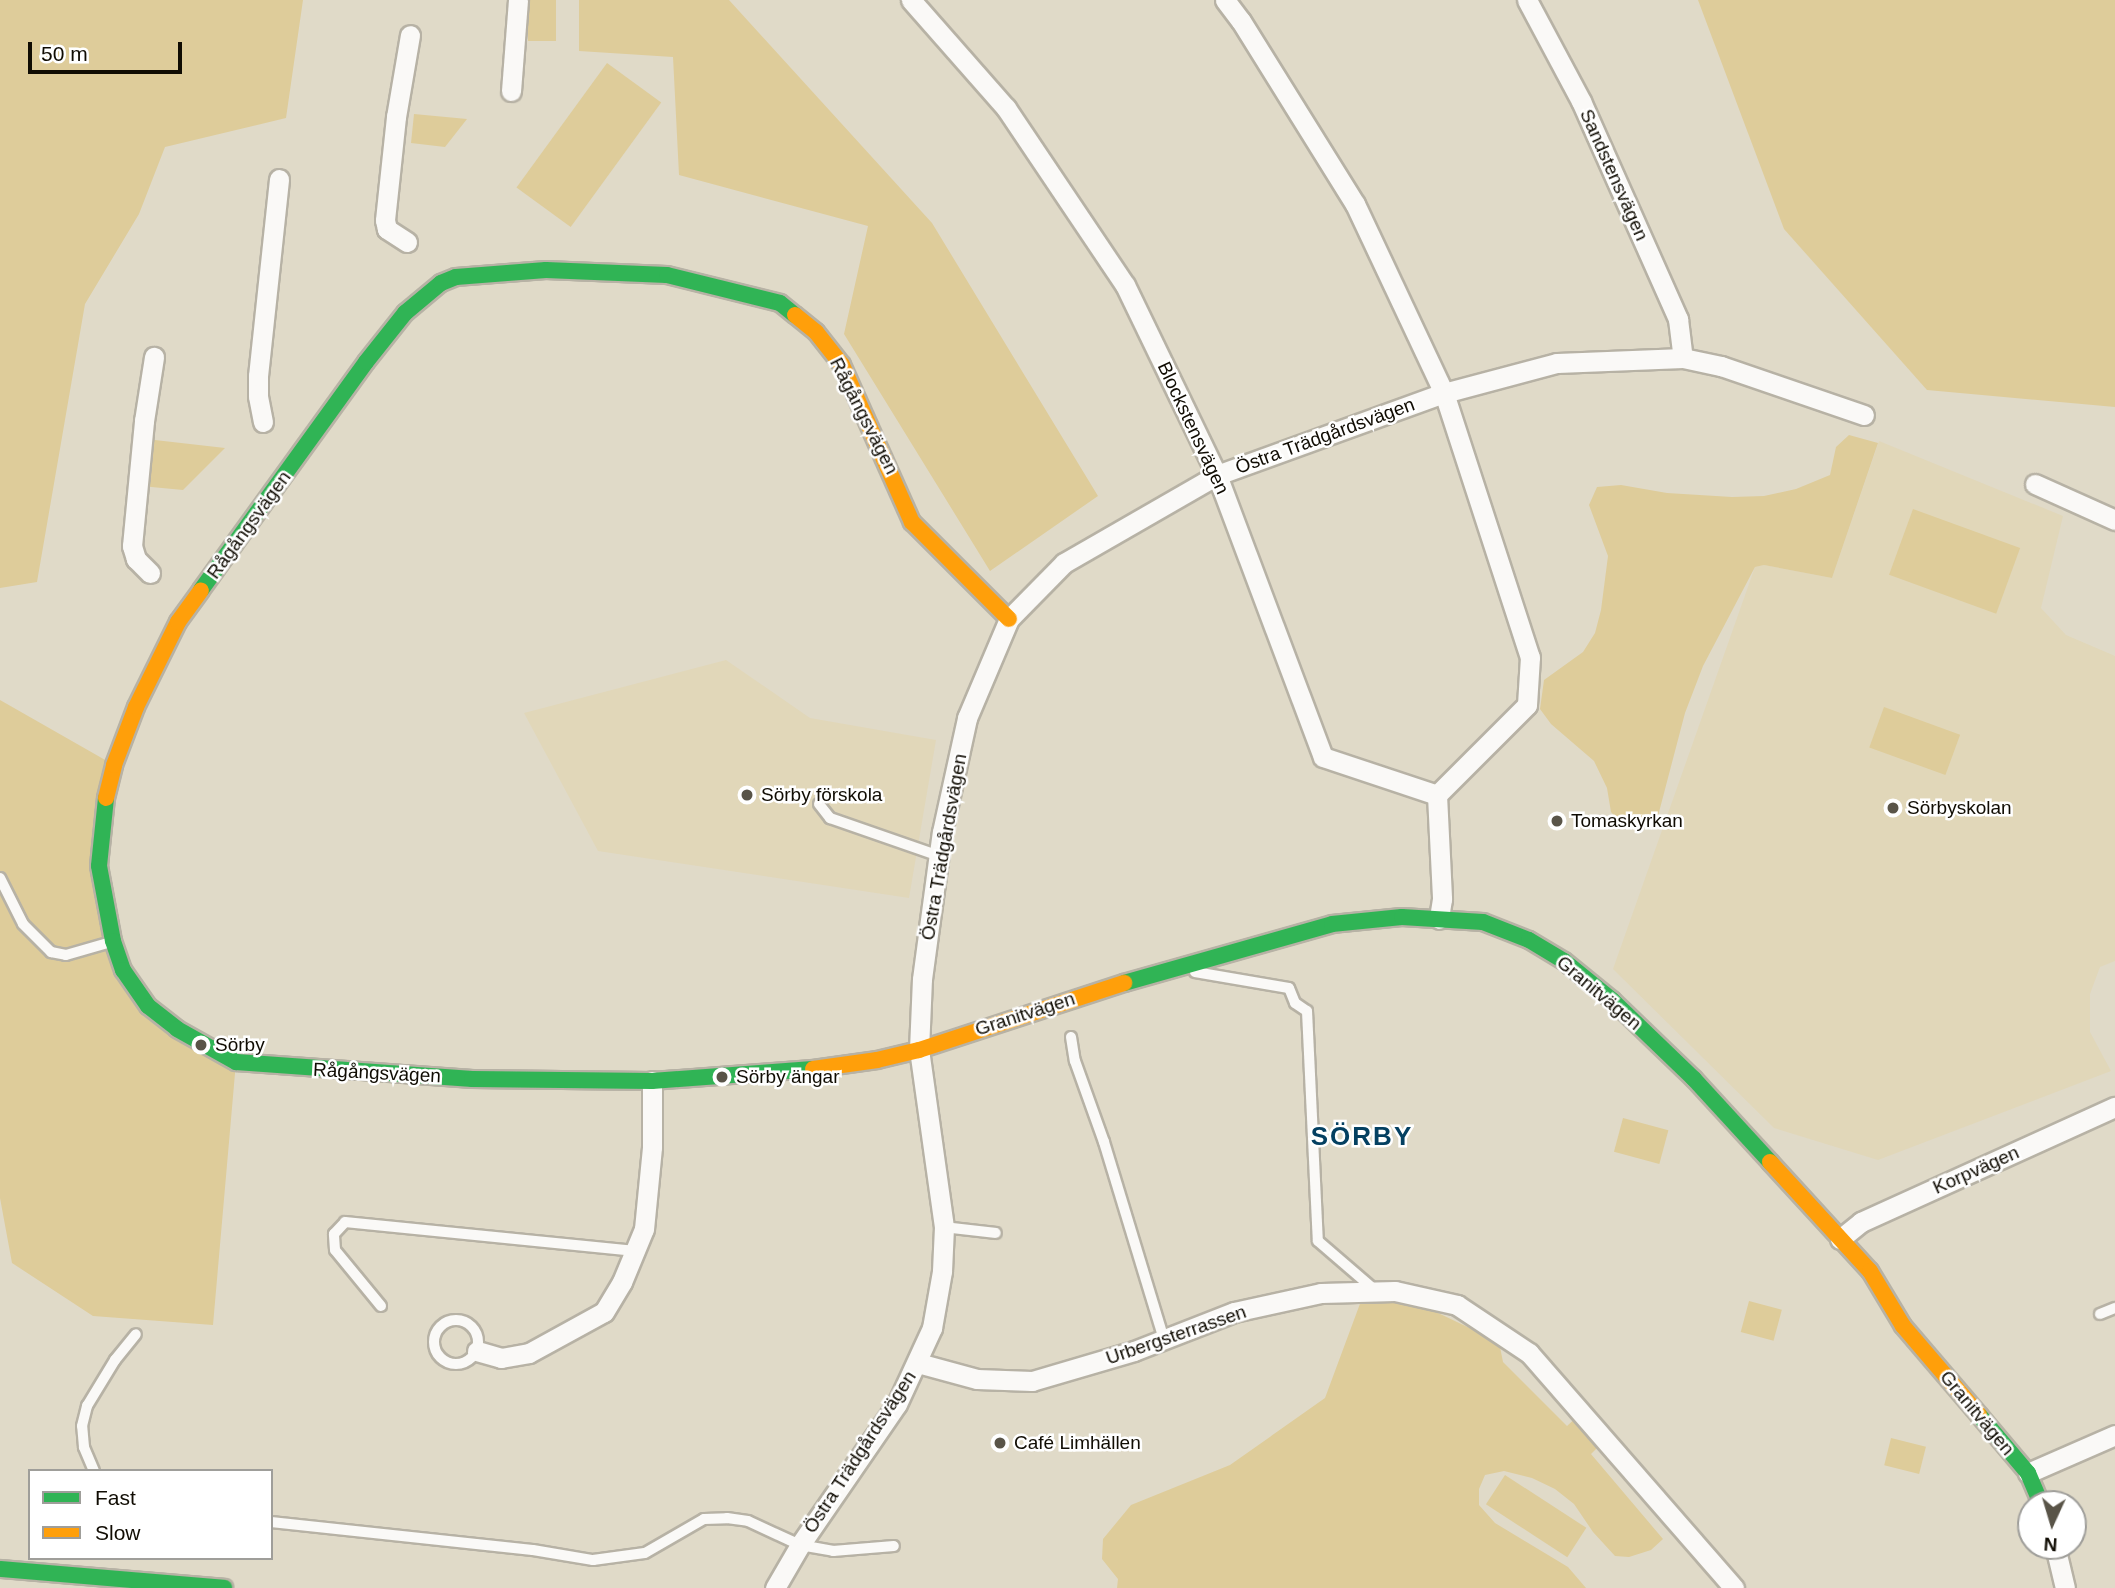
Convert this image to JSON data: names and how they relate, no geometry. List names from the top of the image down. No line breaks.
{"streets":{"street":["Sandstensvägen","Rågångsvägen","Blockstensvägen","Östra Trädgårdsvägen","Granitvägen","Korpvägen","Urbergsterrassen"]},"crossings":[["Sandstensvägen","Östra Trädgårdsvägen"],["Rågångsvägen","Östra Trädgårdsvägen"],["Rågångsvägen","Granitvägen"],["Blockstensvägen","Östra Trädgårdsvägen"],["Östra Trädgårdsvägen","Granitvägen"],["Östra Trädgårdsvägen","Urbergsterrassen"],["Granitvägen","Korpvägen"]],"districts":["SÖRBY"],"places":["Sörby förskola","Sörbyskolan","Tomaskyrkan","Sörby","Sörby ängar","Café Limhällen"],"legend":["Fast","Slow"],"scale_bar":"50 m","north":"bottom"}
